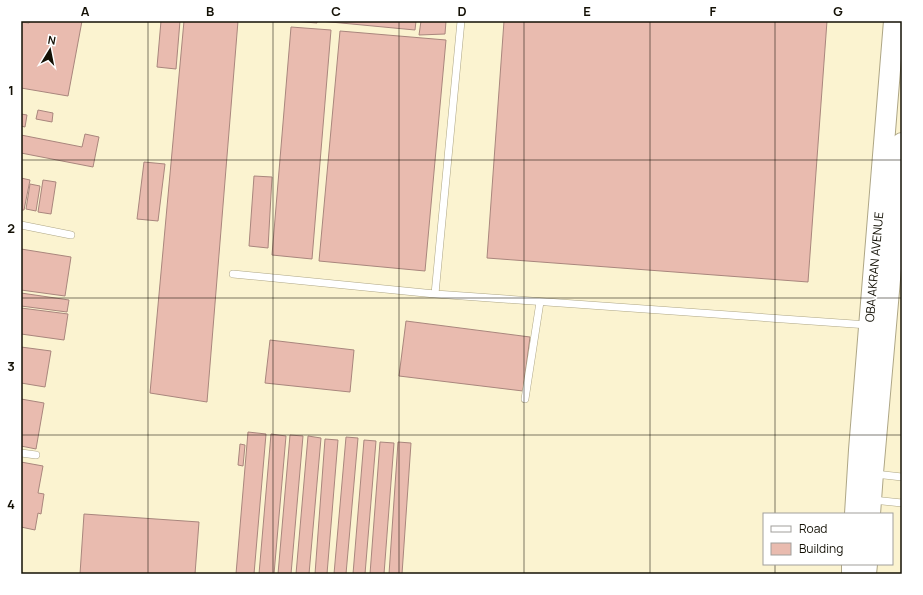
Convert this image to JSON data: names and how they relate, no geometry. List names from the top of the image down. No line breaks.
{"streets":{"main road":["OBA AKRAN AVENUE"]},"legend":["Road","Building"],"north":"top","grid":{"columns":["A","B","C","D","E","F","G"],"rows":["1","2","3","4"]}}
